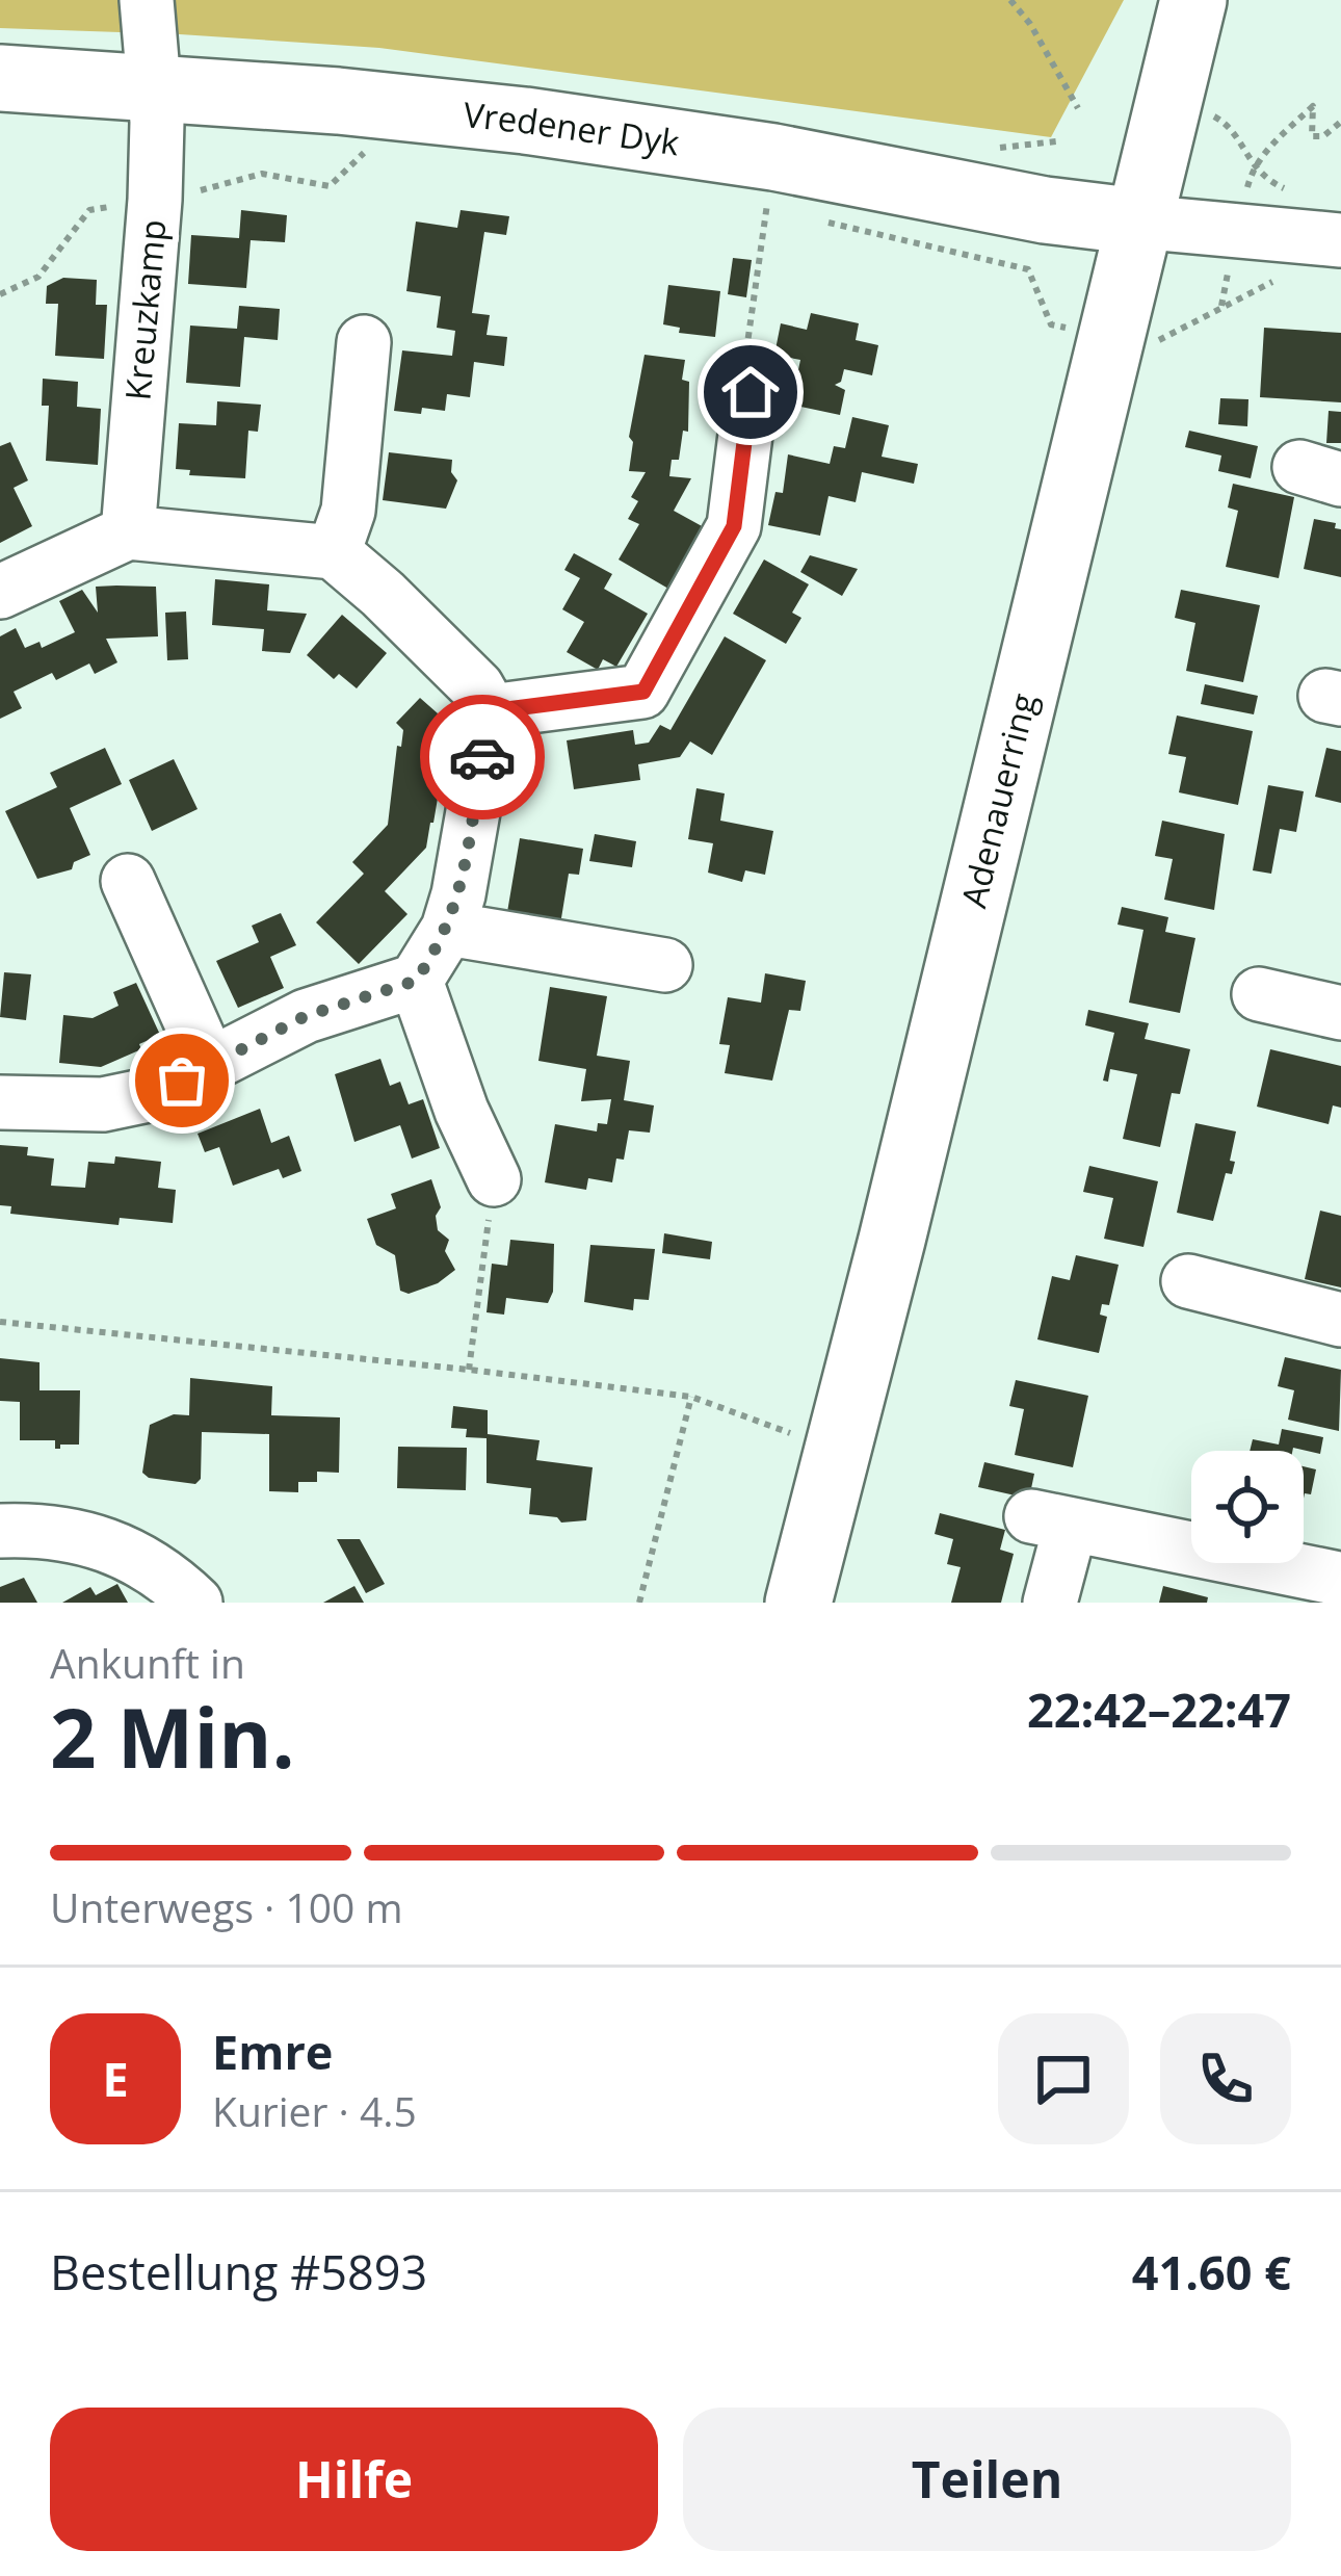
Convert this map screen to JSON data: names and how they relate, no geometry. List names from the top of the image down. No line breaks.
{"streets":{"main road":["Vredener Dyk","Adenauerring"],"street":["Kreuzkamp"]},"crossings":[["Vredener Dyk","Kreuzkamp"],["Vredener Dyk","Adenauerring"]],"page":{"heading":["2 Min.","Ankunft in","22:42–22:47"],"panel":["Emre","Kurier · 4.5","Bestellung #5893","41.60 €"],"bar":"Unterwegs · 100 m","round":"E","buttons":["Hilfe","Teilen"]}}
